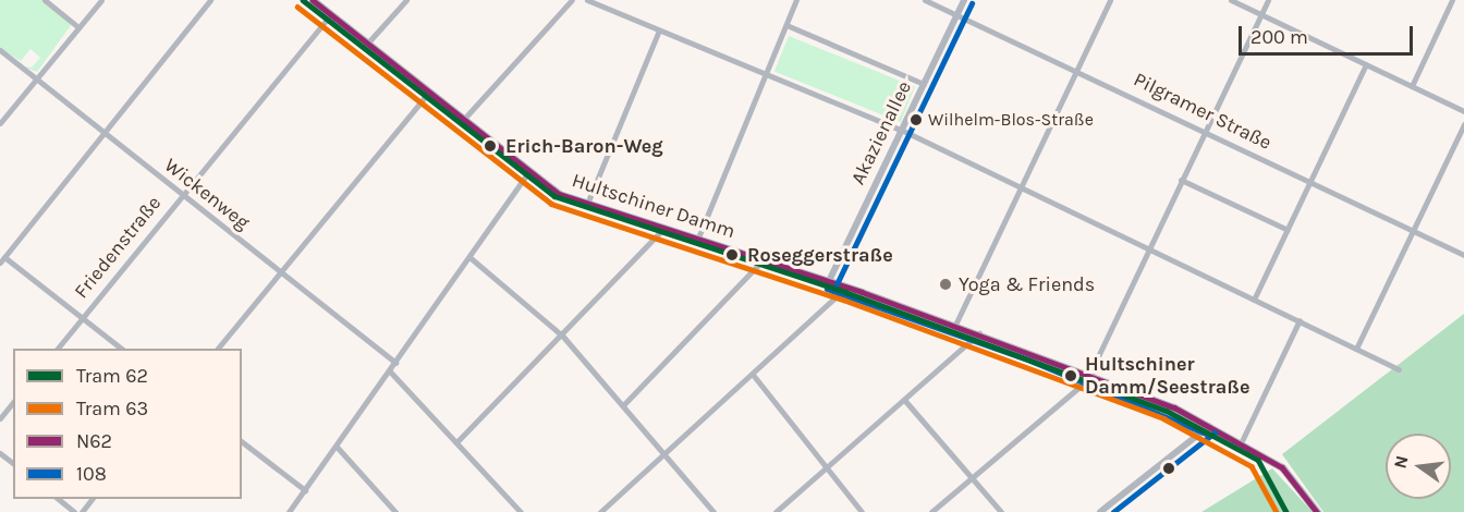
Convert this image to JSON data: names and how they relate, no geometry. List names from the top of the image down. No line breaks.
{"streets":{"main road":["Hultschiner Damm"],"street":["Pilgramer Straße","Akazienallee","Wickenweg","Friedenstraße"]},"crossings":[["Pilgramer Straße","Akazienallee"],["Akazienallee","Hultschiner Damm"],["Wickenweg","Friedenstraße"],["Hultschiner Damm","Friedenstraße"]],"places":["Wilhelm-Blos-Straße","Erich-Baron-Weg","Roseggerstraße","Yoga & Friends","Hultschiner Damm/Seestraße"],"lines":["tram line 62","transit line N62","transit line 108","tram line 63"],"legend":["Tram 62","Tram 63","N62","108"],"scale_bar":"200 m","north":"left"}
